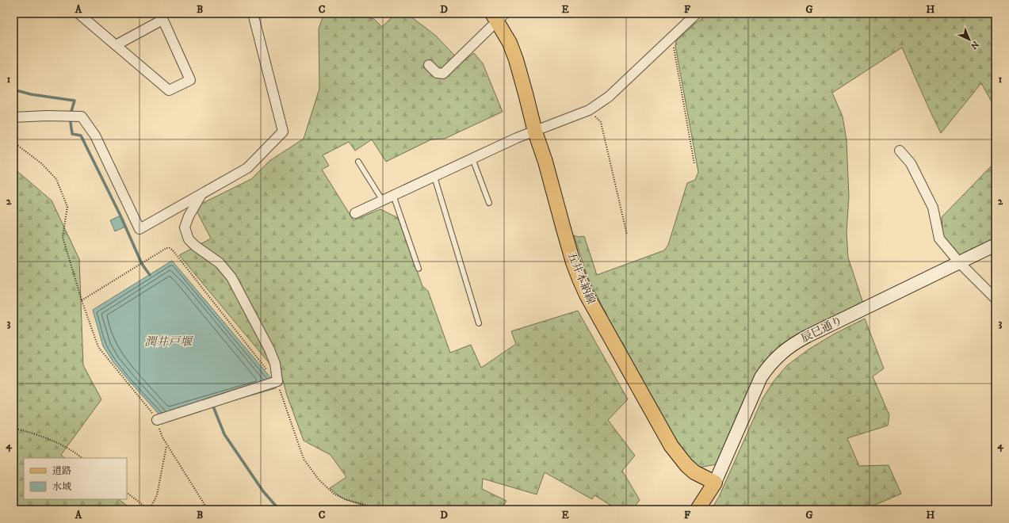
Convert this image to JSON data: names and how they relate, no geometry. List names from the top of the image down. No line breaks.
{"streets":{"main road":["五井本納線"],"street":["辰巳通り"]},"crossings":[["五井本納線","辰巳通り"]],"water":["潤井戸堰"],"legend":["道路","水域"],"north":"bottom right","grid":{"columns":["A","B","C","D","E","F","G","H"],"rows":["1","2","3","4"]}}
